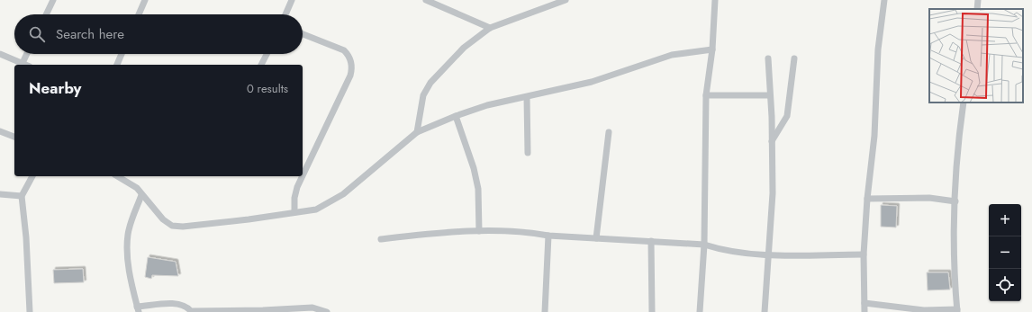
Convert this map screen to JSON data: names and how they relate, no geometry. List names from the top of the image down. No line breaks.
{"page":{"search":"Search here","heading":["Nearby","0 results"],"map_buttons":["+","−"]}}
